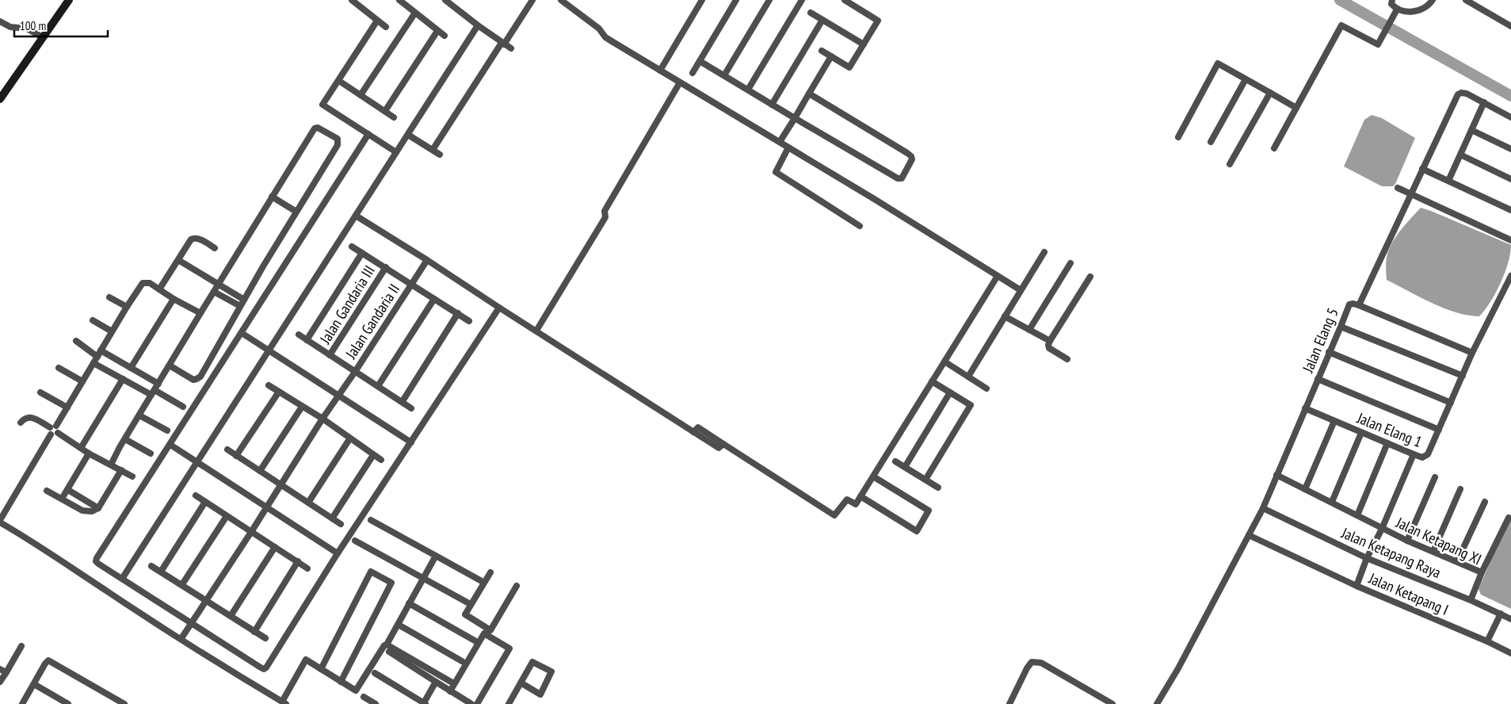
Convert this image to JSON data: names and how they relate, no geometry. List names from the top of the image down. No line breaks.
{"streets":{"street":["Jalan Gandaria III","Jalan Gandaria II","Jalan Elang 5","Jalan Elang 1","Jalan Ketapang XI","Jalan Ketapang Raya","Jalan Ketapang I"]},"crossings":[["Jalan Elang 5","Jalan Elang 1"],["Jalan Elang 5","Jalan Ketapang XI"],["Jalan Elang 5","Jalan Ketapang Raya"],["Jalan Elang 1","Jalan Ketapang I"],["Jalan Ketapang XI","Jalan Ketapang Raya"],["Jalan Ketapang XI","Jalan Ketapang I"],["Jalan Ketapang Raya","Jalan Ketapang I"]],"scale_bar":"100 m"}
